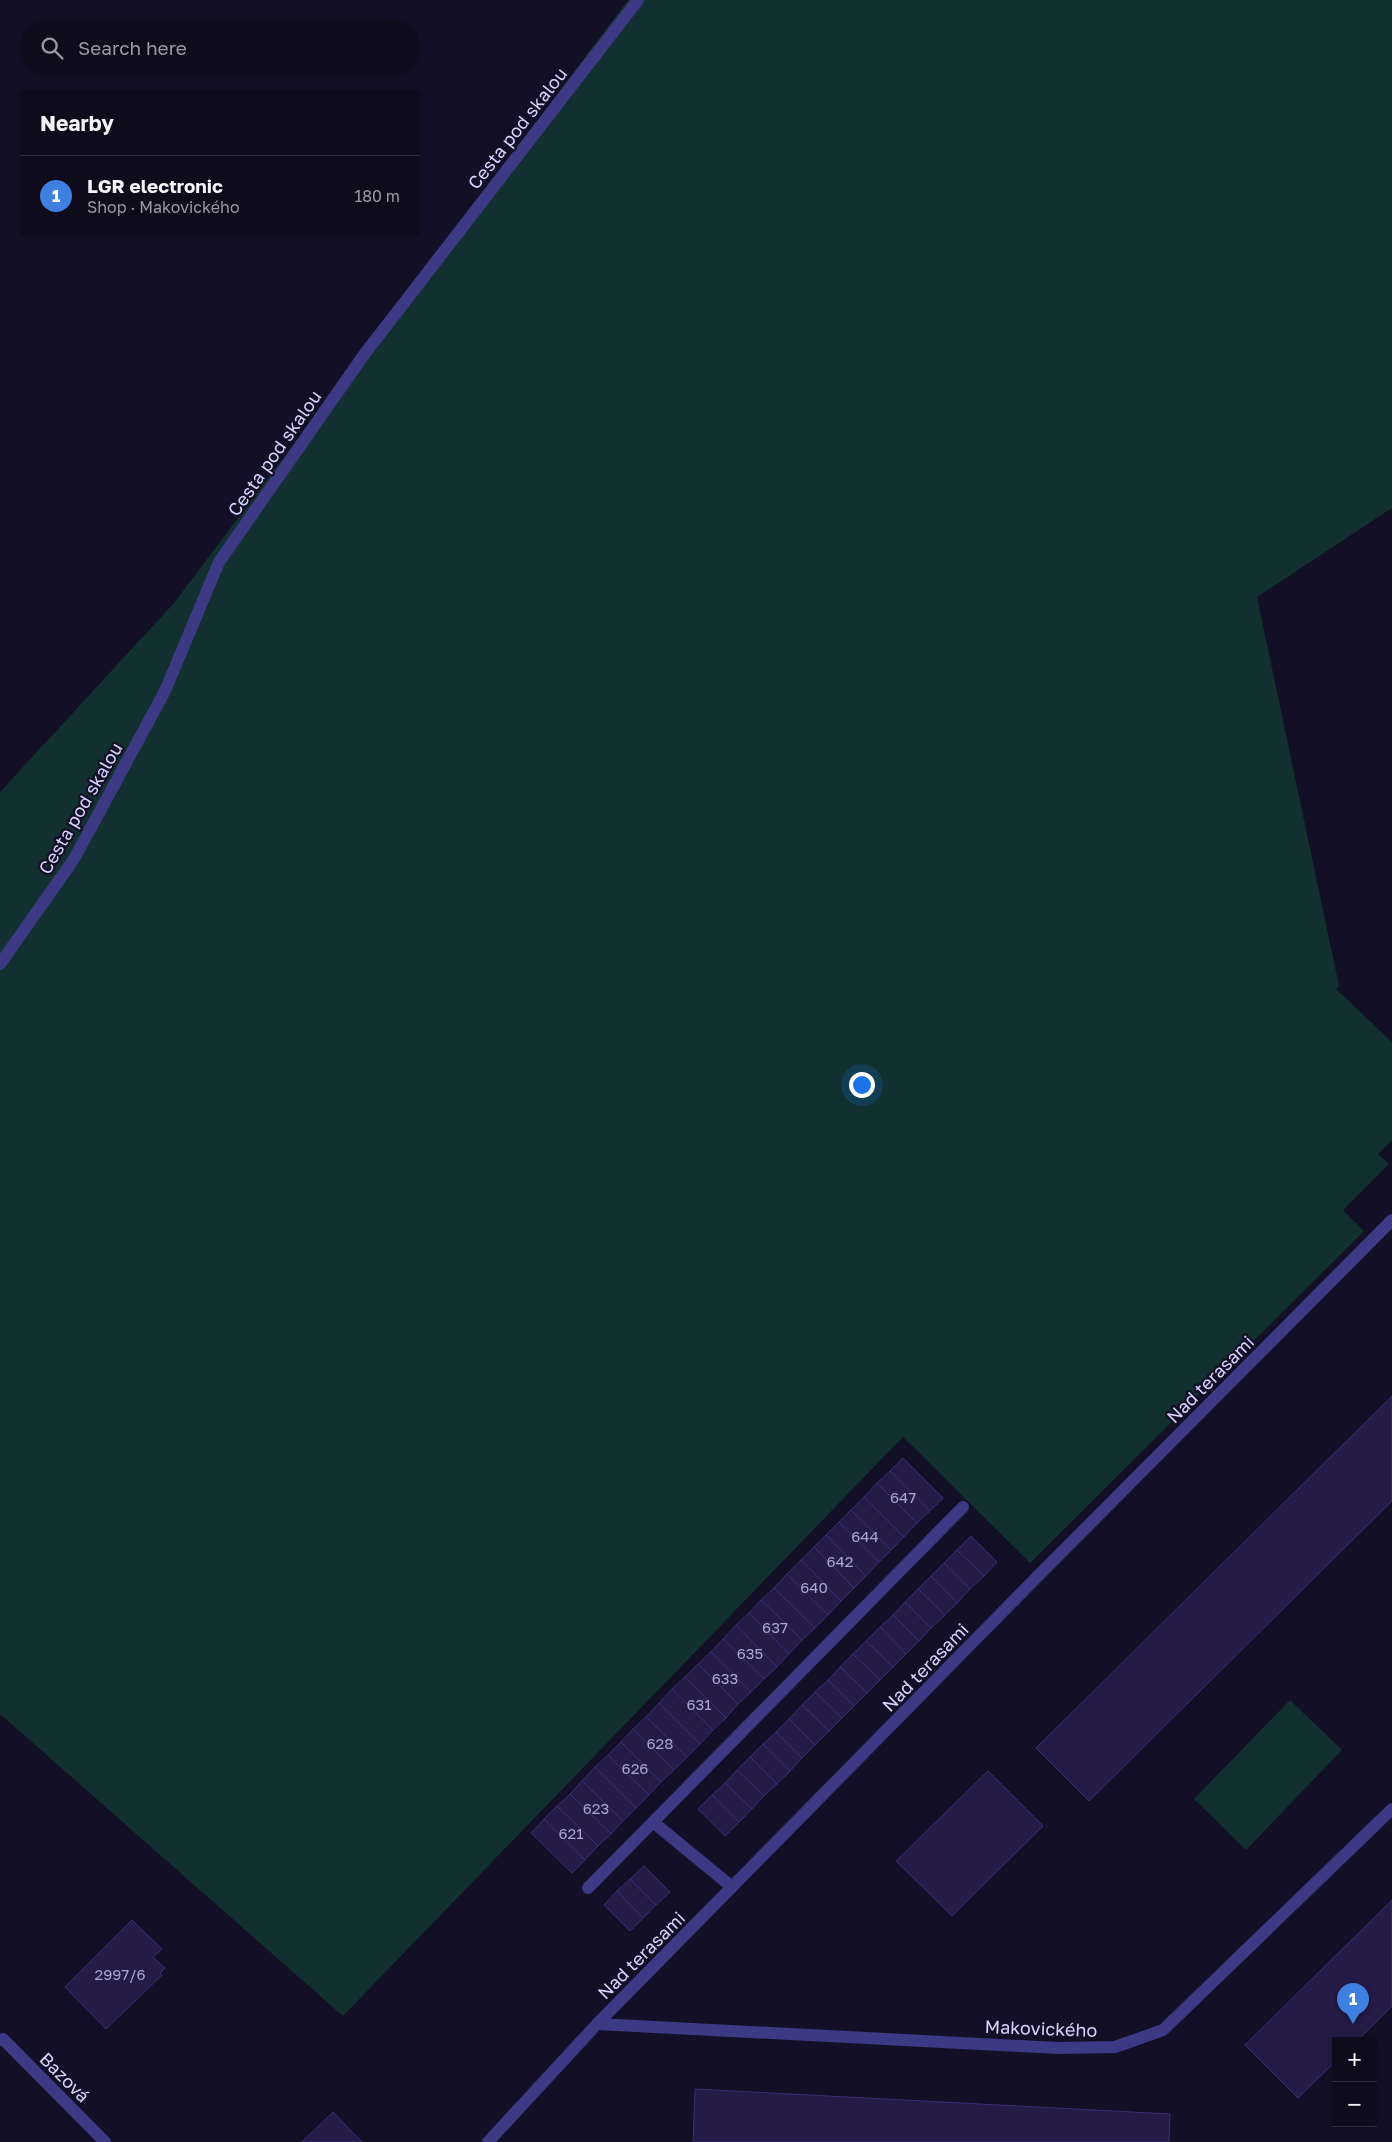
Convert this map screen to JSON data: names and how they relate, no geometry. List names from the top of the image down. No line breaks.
{"streets":{"street":["Cesta pod skalou","Nad terasami","Makovického","Bazová"]},"crossings":[["Nad terasami","Makovického"]],"house_numbers":["647","644","642","640","637","635","633","631","628","626","623","621","2997/6"],"page":{"search":"Search here","heading":"Nearby","list":[{"mark":"1","name":"LGR electronic","note":"Shop · Makovického","value":"180 m"}],"pins":"1","map_buttons":["+","−"]}}
